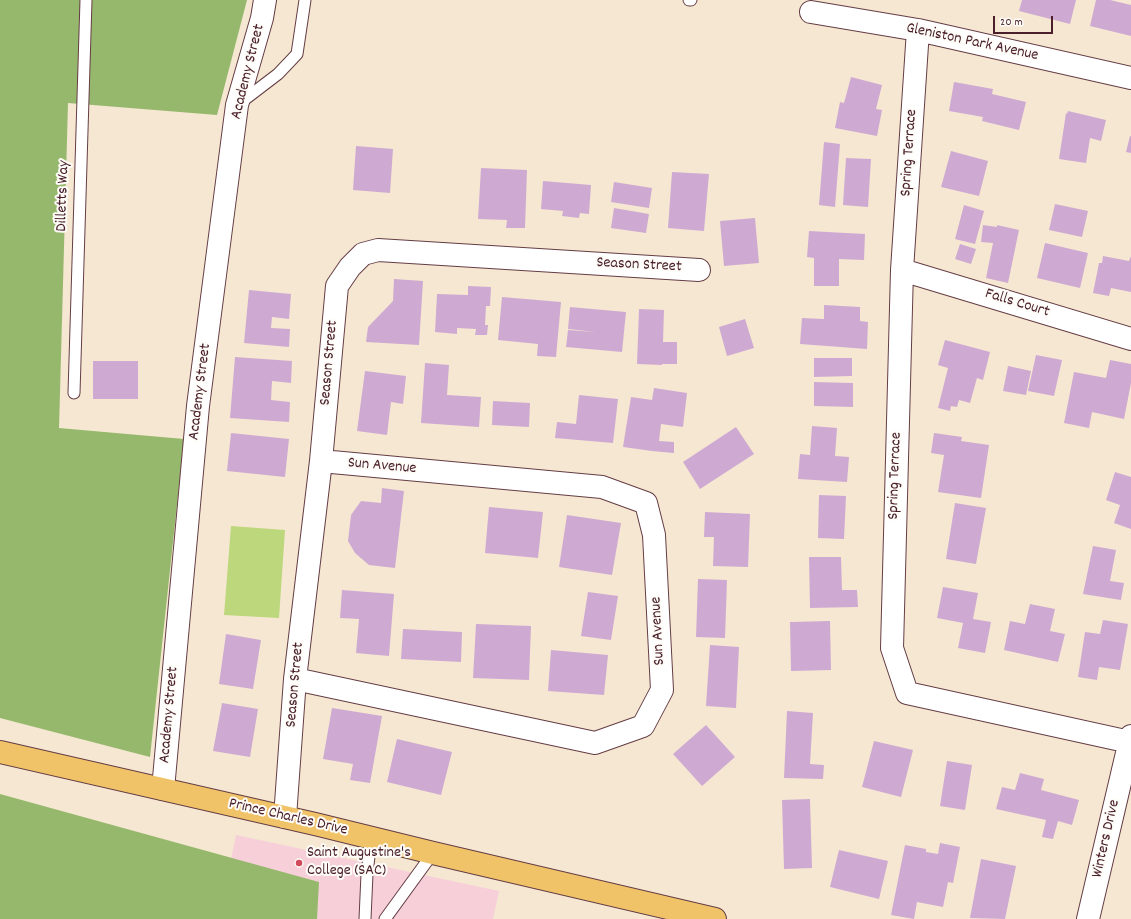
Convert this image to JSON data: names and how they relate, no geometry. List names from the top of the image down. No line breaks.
{"streets":{"highway":["Prince Charles Drive"],"street":["Gleniston Park Avenue","Academy Street","Spring Terrace","Season Street","Falls Court","Sun Avenue","Winters Drive"],"lane":["Dilletts Way"]},"crossings":[["Gleniston Park Avenue","Spring Terrace"],["Academy Street","Prince Charles Drive"],["Spring Terrace","Falls Court"],["Spring Terrace","Winters Drive"],["Season Street","Sun Avenue"],["Season Street","Prince Charles Drive"]],"places":["Saint Augustine's College (SAC)"],"scale_bar":"20 m"}
